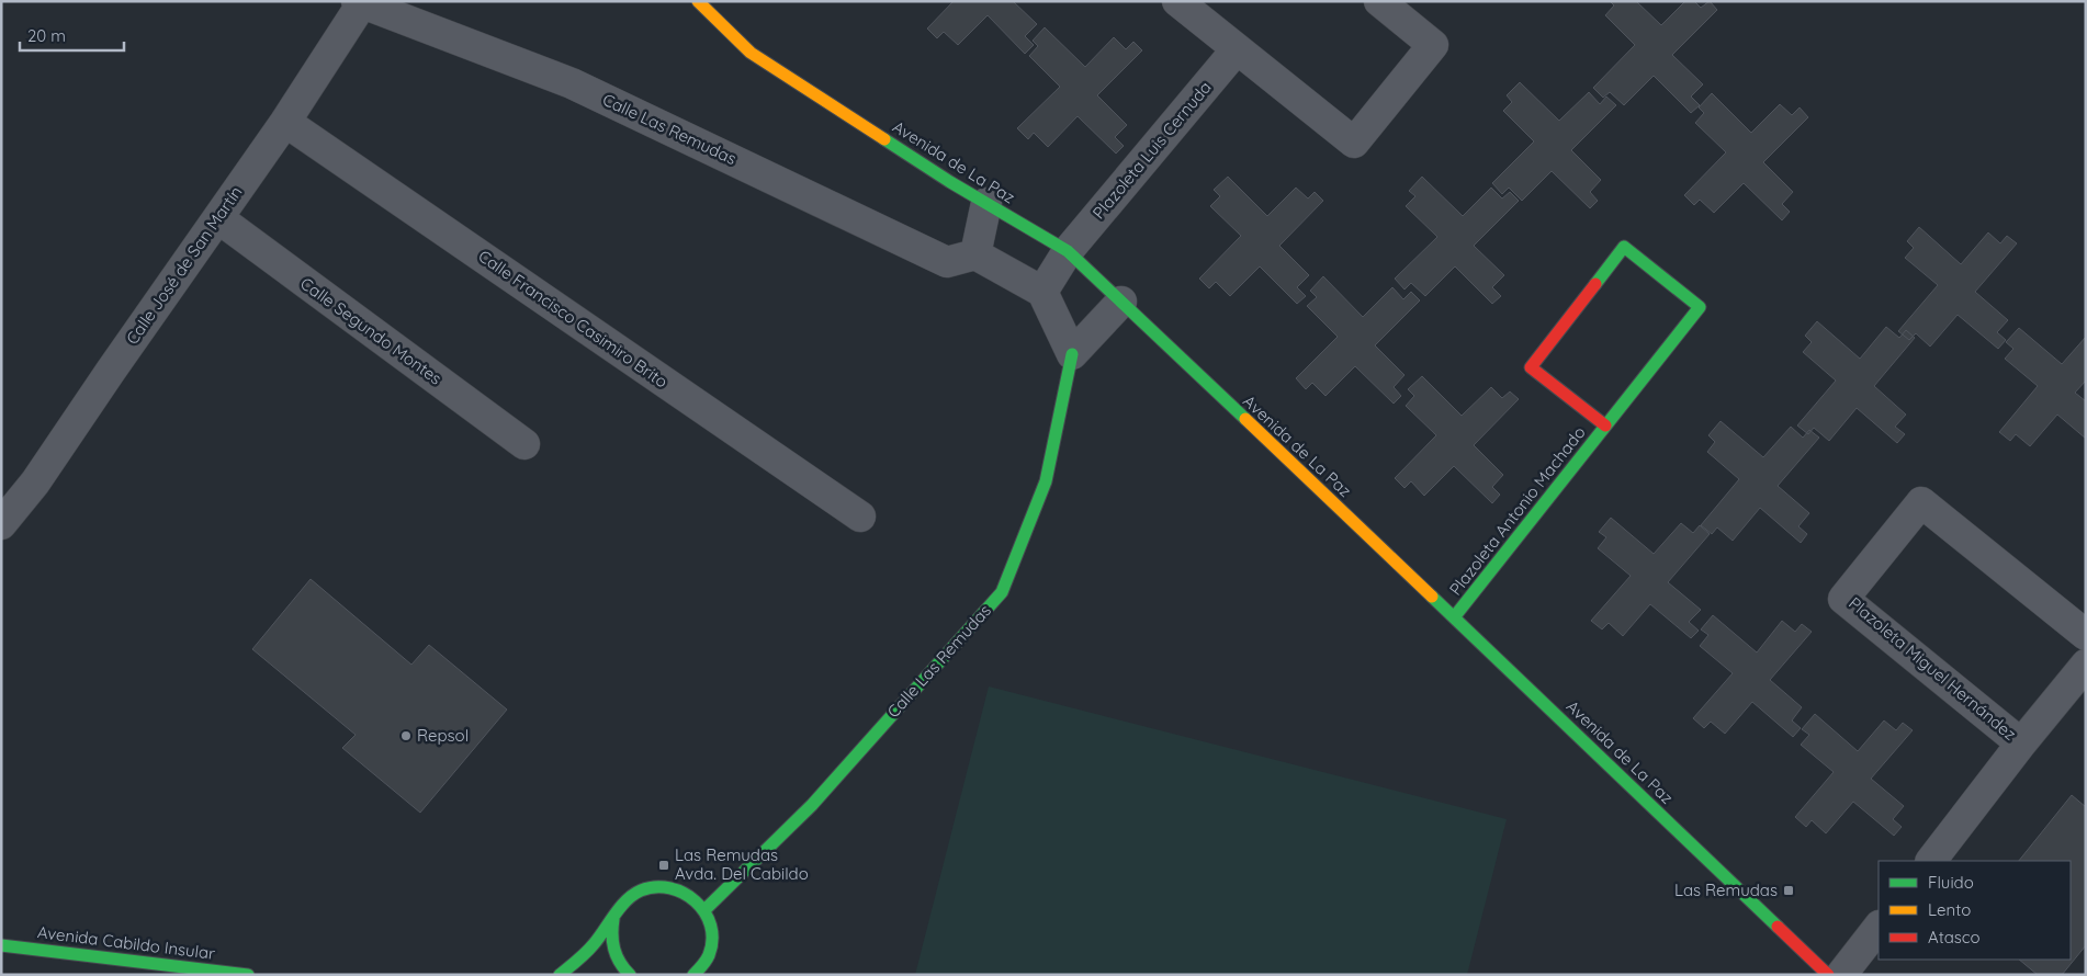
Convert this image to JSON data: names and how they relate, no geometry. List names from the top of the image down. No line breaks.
{"streets":{"street":["Calle Las Remudas","Plazoleta Luis Cernuda","Avenida de La Paz","Calle José de San Martín","Calle Francisco Casimiro Brito","Calle Segundo Montes","Plazoleta Antonio Machado","Plazoleta Miguel Hernández","Avenida Cabildo Insular"]},"crossings":[["Calle Las Remudas","Calle José de San Martín"],["Plazoleta Luis Cernuda","Avenida de La Paz"],["Avenida de La Paz","Plazoleta Antonio Machado"],["Calle José de San Martín","Calle Francisco Casimiro Brito"],["Calle José de San Martín","Calle Segundo Montes"]],"places":{"other":["Repsol"],"transit":["Las Remudas Avda. Del Cabildo","Las Remudas"]},"legend":["Fluido","Lento","Atasco"],"scale_bar":"20 m"}
